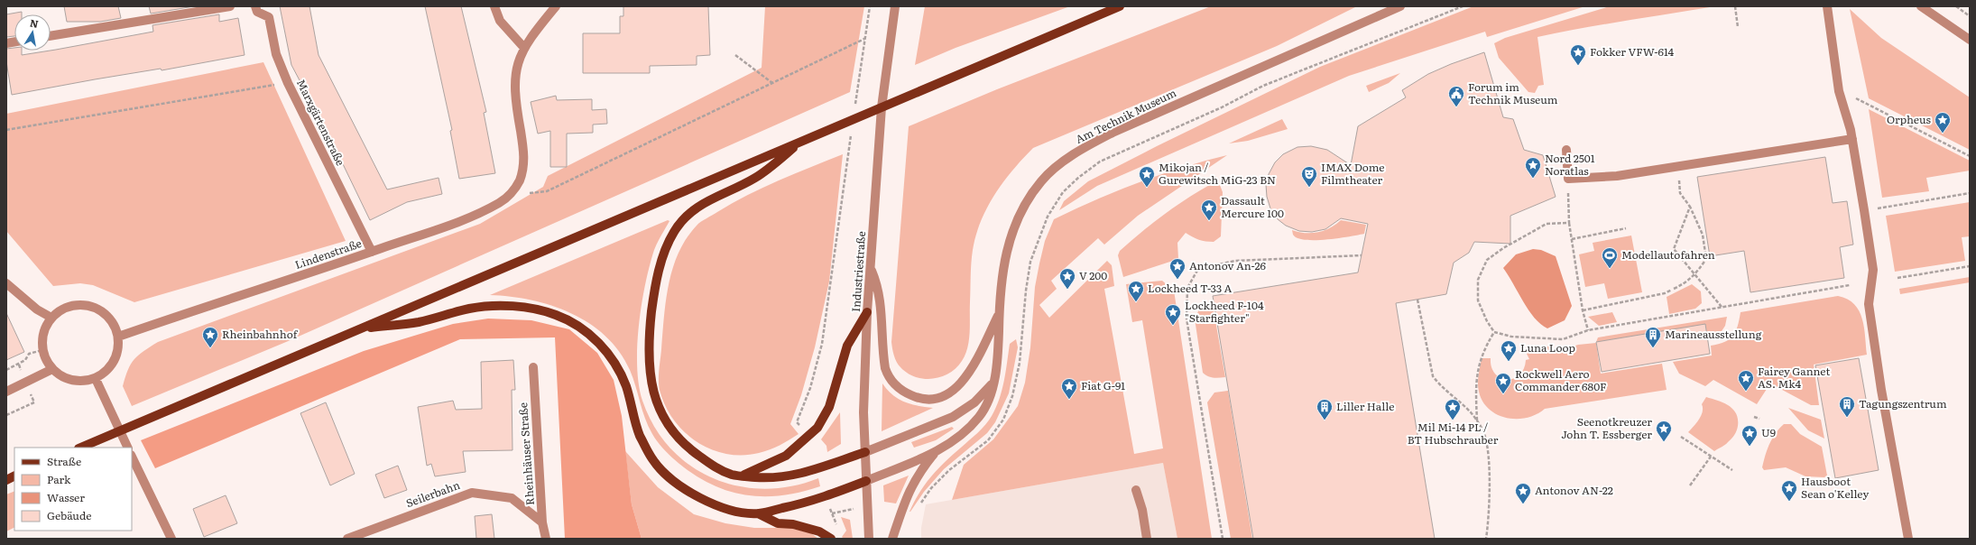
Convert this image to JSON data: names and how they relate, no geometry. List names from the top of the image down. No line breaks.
{"streets":{"street":["Am Technik Museum","Marxgärtenstraße","Lindenstraße","Industriestraße","Rheinhäuser Straße","Seilerbahn"]},"crossings":[["Am Technik Museum","Industriestraße"],["Marxgärtenstraße","Lindenstraße"],["Rheinhäuser Straße","Seilerbahn"]],"places":{"place":["Fokker VFW-614","Orpheus","Nord 2501 Noratlas","Mikojan / Gurewitsch MiG-23 BN","Dassault Mercure 100","Antonov An-26","V 200","Lockheed T-33 A","Lockheed F-104 \"Starfighter\"","Rheinbahnhof","Luna Loop","Fairey Gannet AS. Mk4","Rockwell Aero Commander 680F","Fiat G-91","Mil Mi-14 PL / BT Hubschrauber","Seenotkreuzer John T. Essberger","U9","Hausboot Sean o'Kelley","Antonov AN-22"],"public building":["Forum im Technik Museum"],"theatre":["IMAX Dome Filmtheater"],"sports":["Modellautofahren"],"building":["Marineausstellung","Tagungszentrum","Liller Halle"]},"legend":["Straße","Park","Wasser","Gebäude"],"north":"top"}
